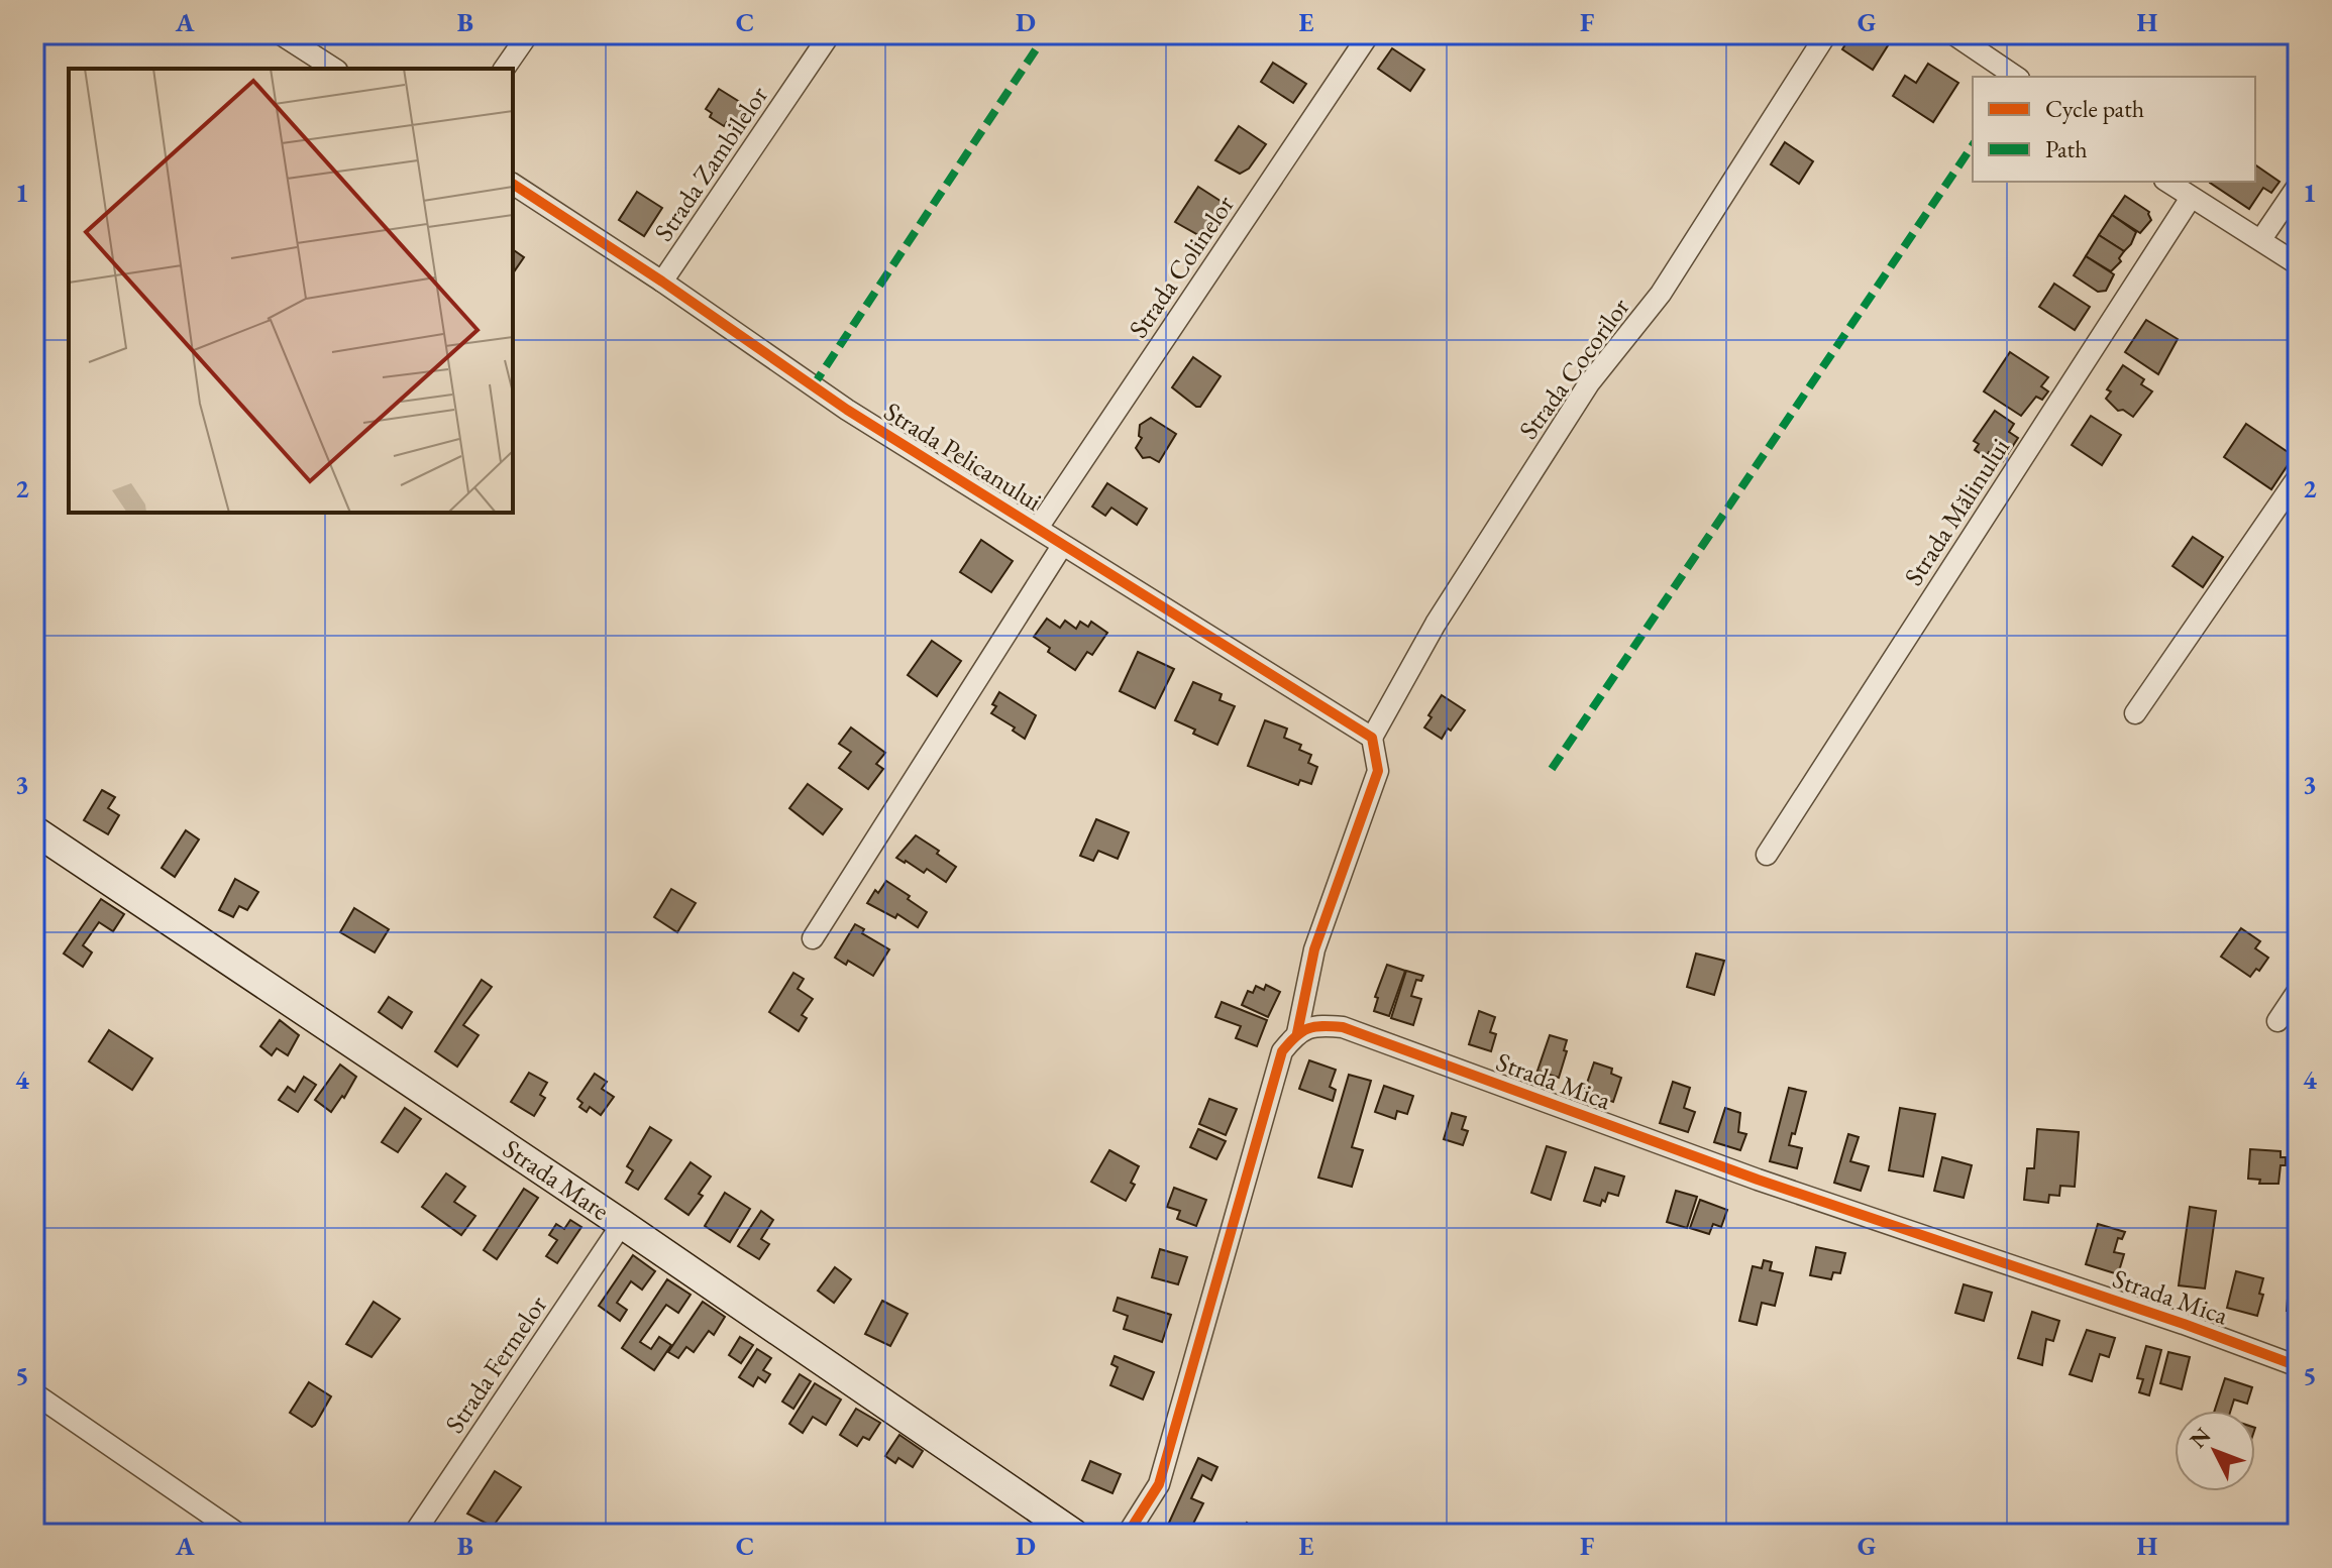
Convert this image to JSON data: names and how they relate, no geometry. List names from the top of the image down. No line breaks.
{"streets":{"street":["Strada Zambilelor","Strada Colinelor","Strada Cocorilor","Strada Pelicanului","Strada Mălinului","Strada Mica","Strada Mare","Strada Fermelor"]},"crossings":[["Strada Zambilelor","Strada Pelicanului"],["Strada Colinelor","Strada Pelicanului"],["Strada Cocorilor","Strada Pelicanului"],["Strada Mare","Strada Fermelor"]],"legend":["Cycle path","Path"],"north":"top left","grid":{"columns":["A","B","C","D","E","F","G","H"],"rows":["1","2","3","4","5"]}}
